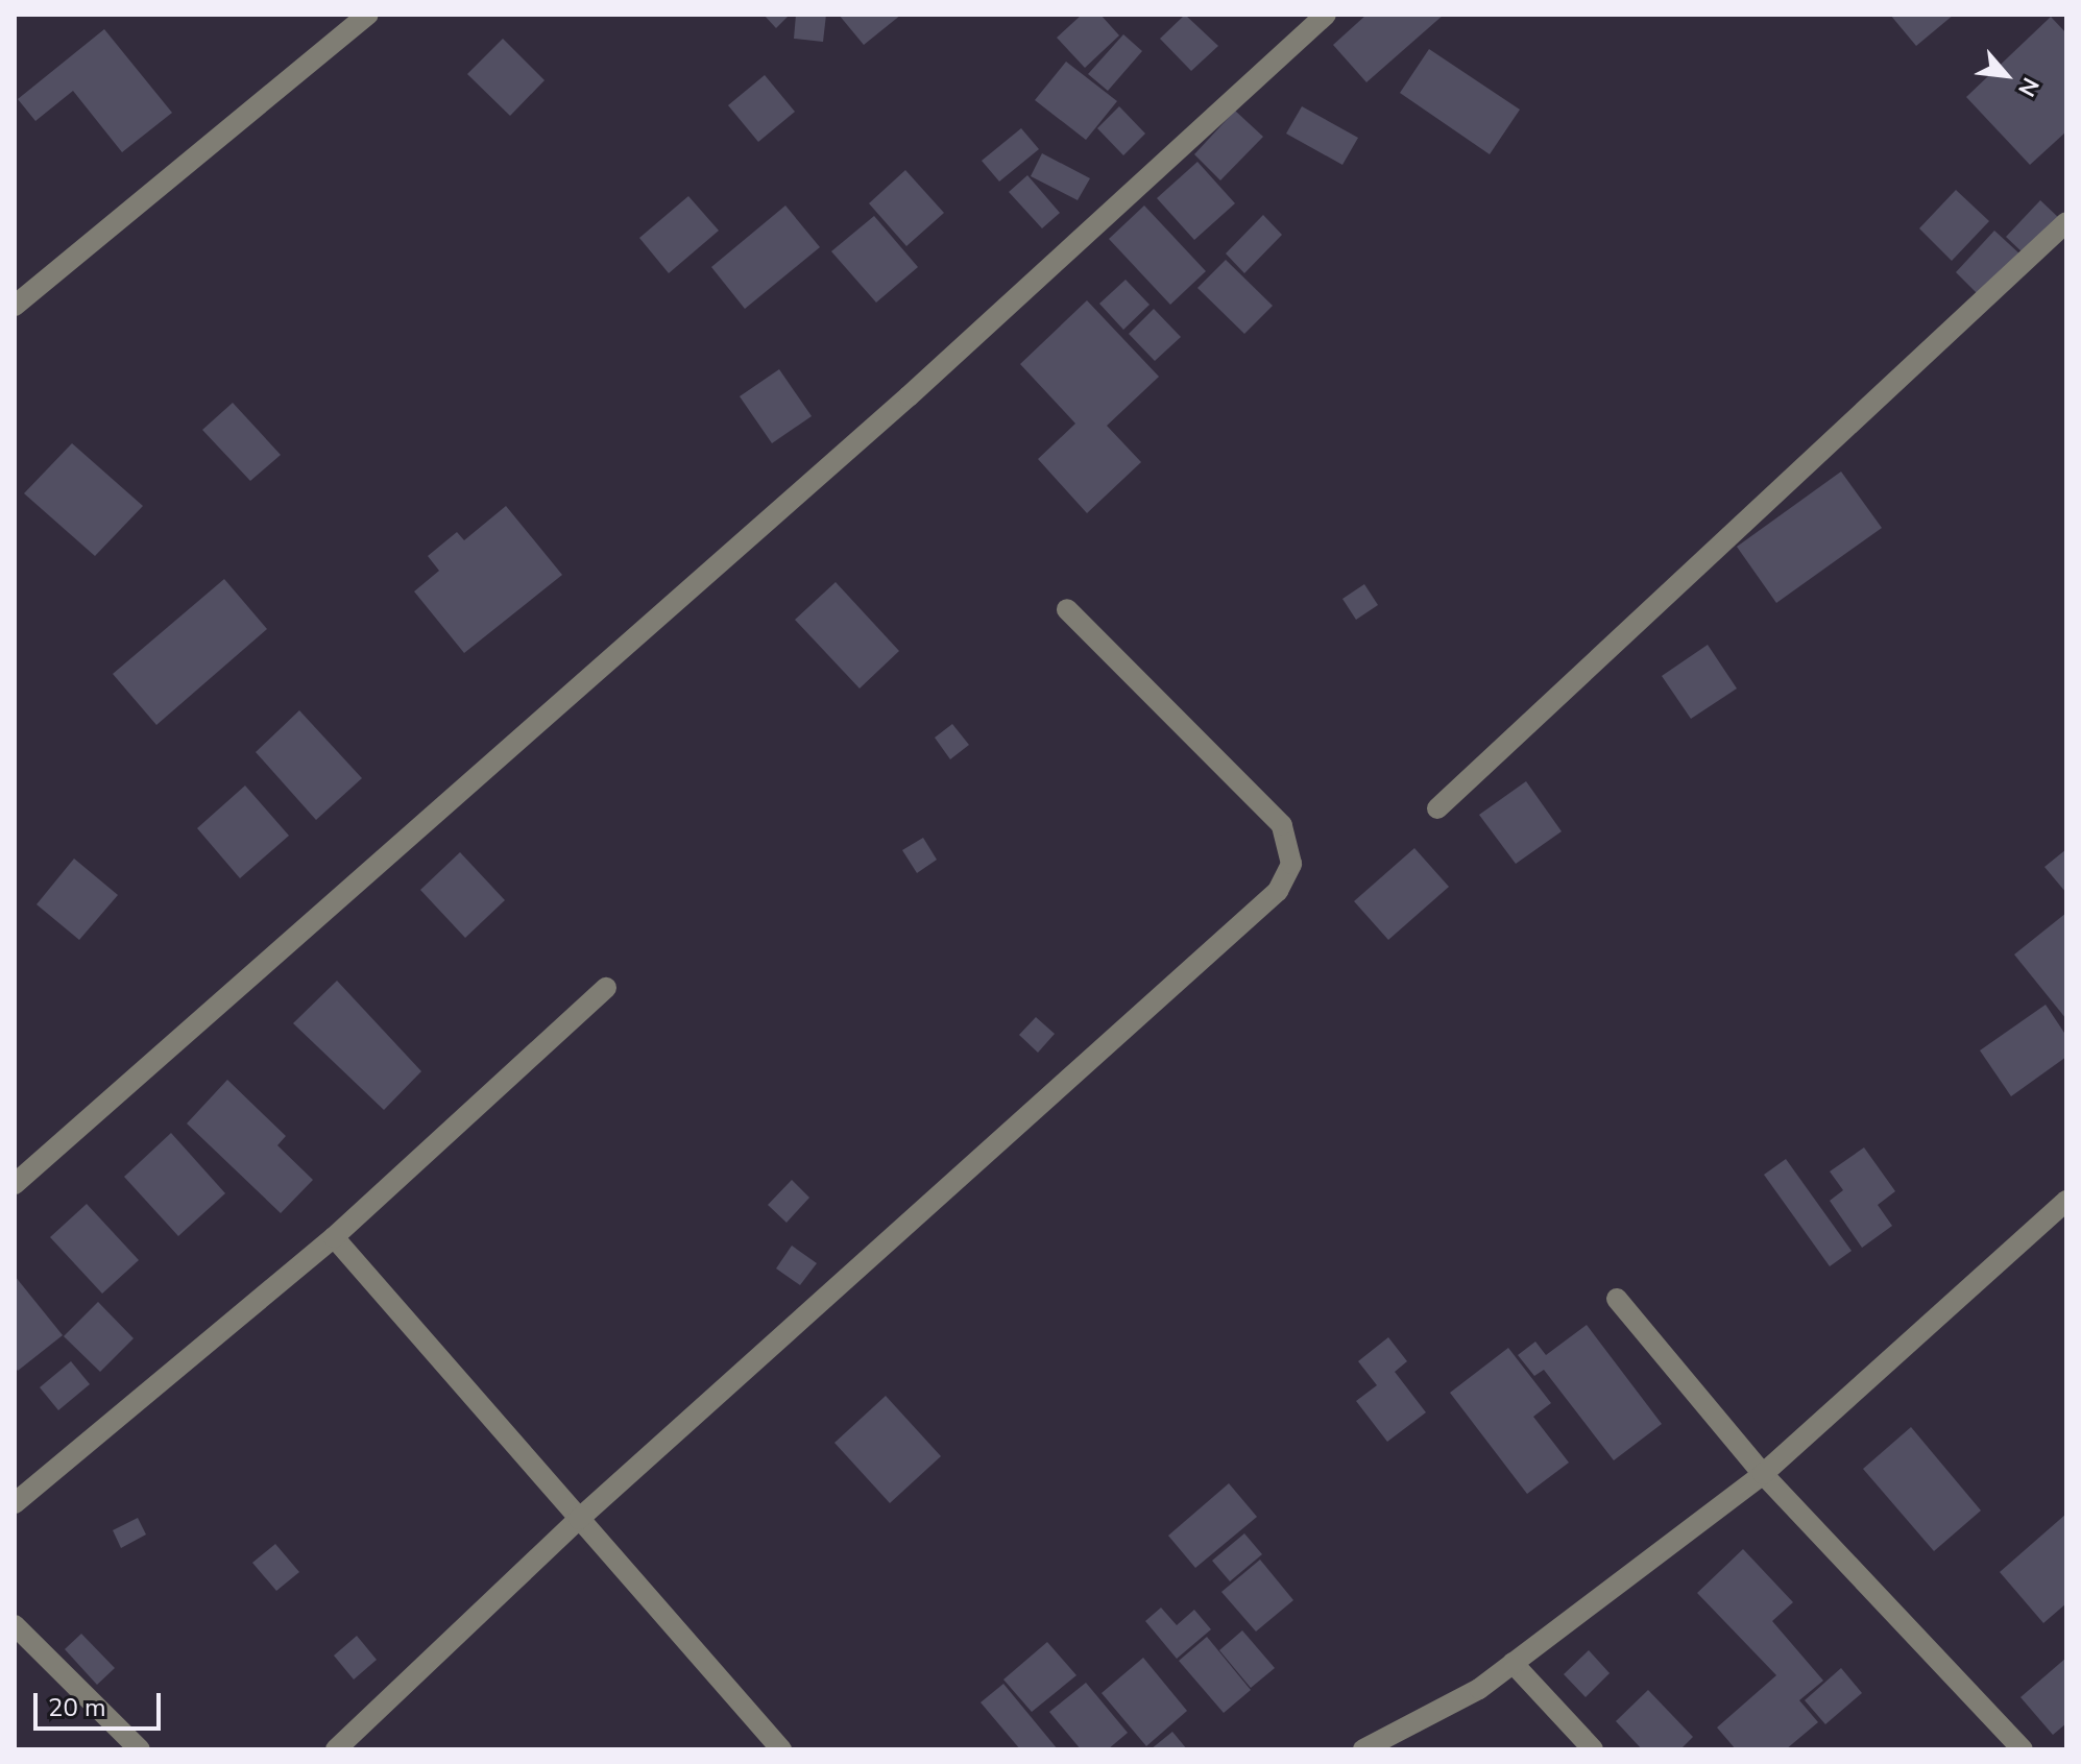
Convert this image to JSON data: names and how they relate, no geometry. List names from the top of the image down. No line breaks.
{"scale_bar":"20 m","north":"bottom right"}
